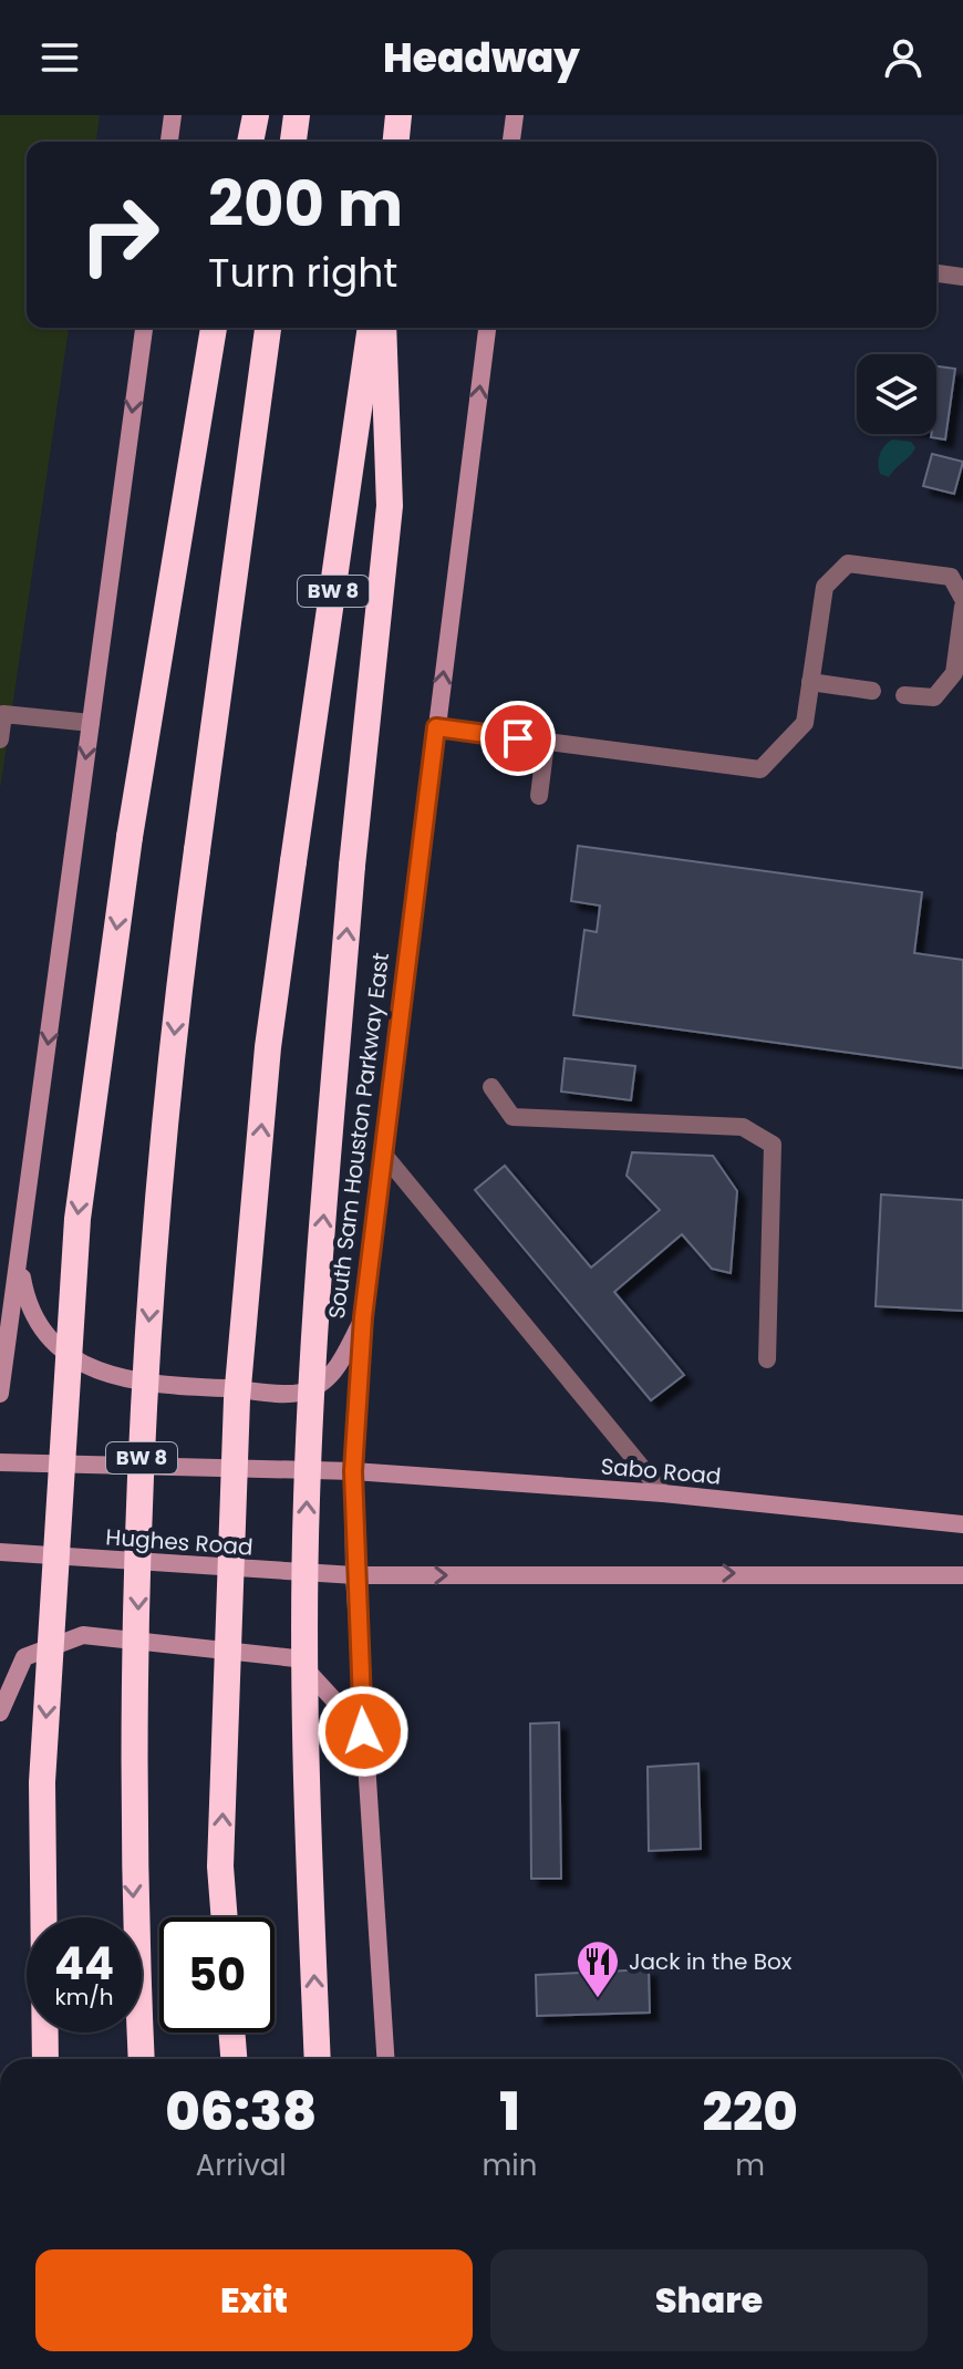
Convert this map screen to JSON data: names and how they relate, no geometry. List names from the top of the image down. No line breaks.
{"streets":{"highway":["BW 8"],"main road":["South Sam Houston Parkway East","Sabo Road","Hughes Road"]},"crossings":[["South Sam Houston Parkway East","Sabo Road"],["South Sam Houston Parkway East","Hughes Road"]],"places":{"restaurant":["Jack in the Box"]},"page":{"header":"Headway","turn":["200 m","Turn right"],"speed":"44 km/h","limit":"50","eta":["06:38","Arrival","1","min","220","m"],"buttons":["Exit","Share"]}}
